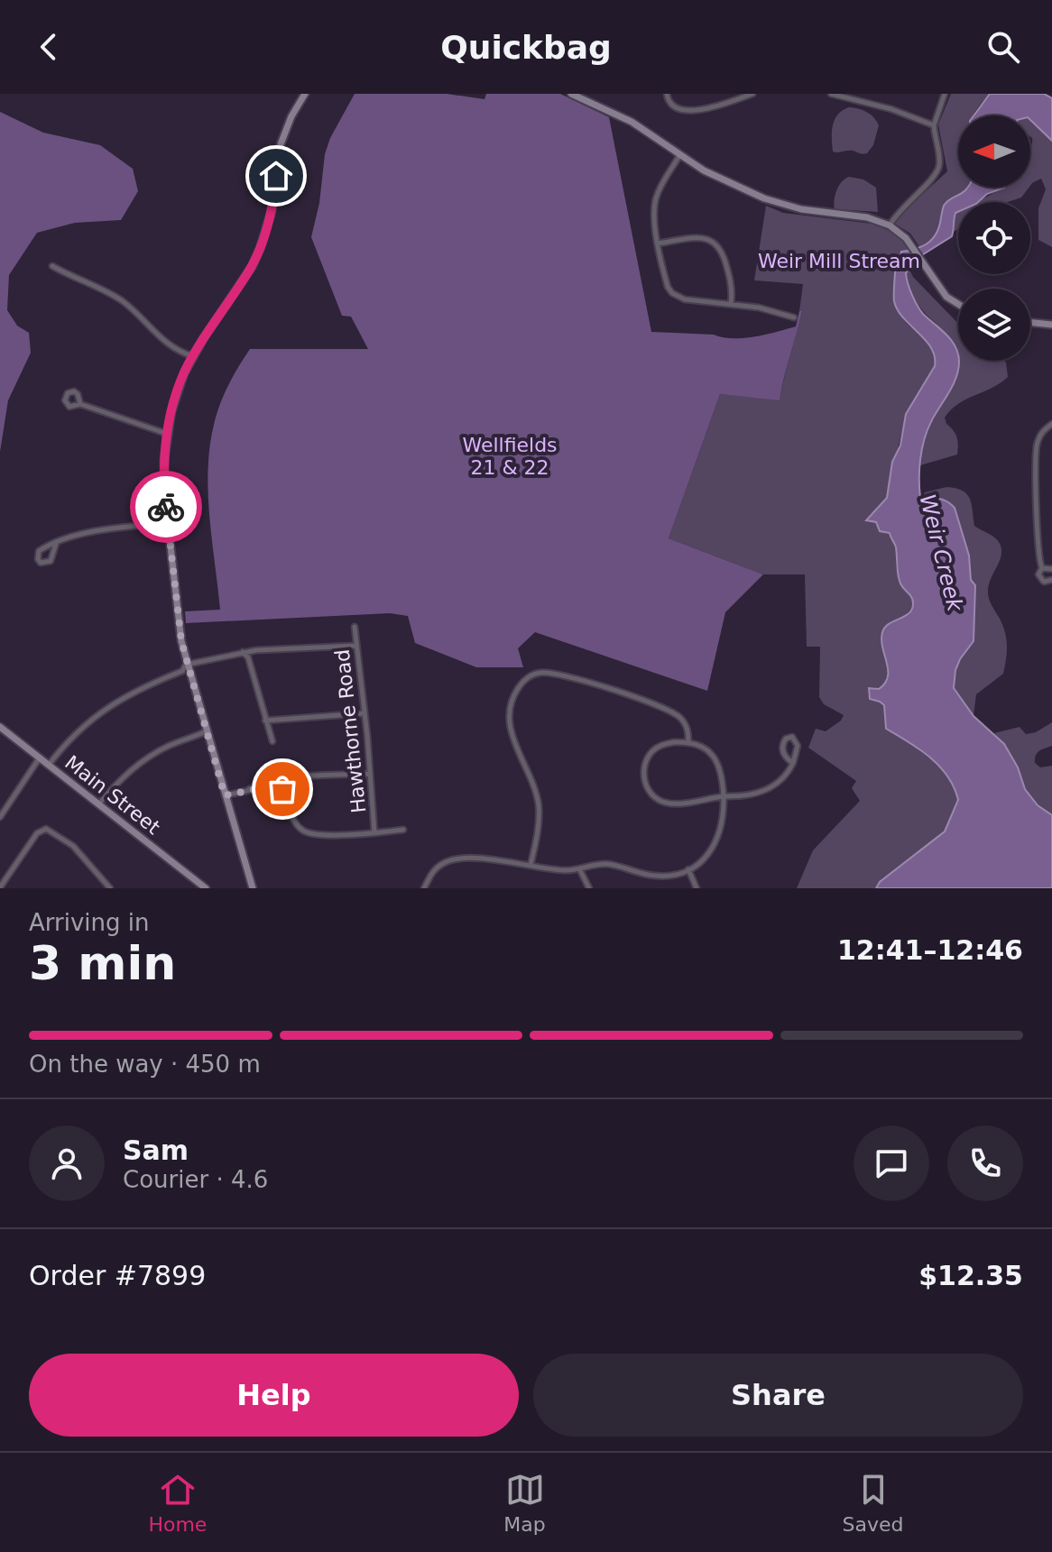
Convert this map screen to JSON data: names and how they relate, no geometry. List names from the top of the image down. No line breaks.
{"streets":{"main road":["Main Street"],"street":["Hawthorne Road"]},"water":["Weir Creek"],"parks":["Weir Mill Stream","Wellfields 21 & 22"],"north":"left","page":{"header":"Quickbag","heading":["3 min","Arriving in","12:41–12:46"],"panel":["Sam","Courier · 4.6","Order #7899","$12.35"],"bar":"On the way · 450 m","buttons":["Help","Share"],"tabs":["Home","Map","Saved"]}}
